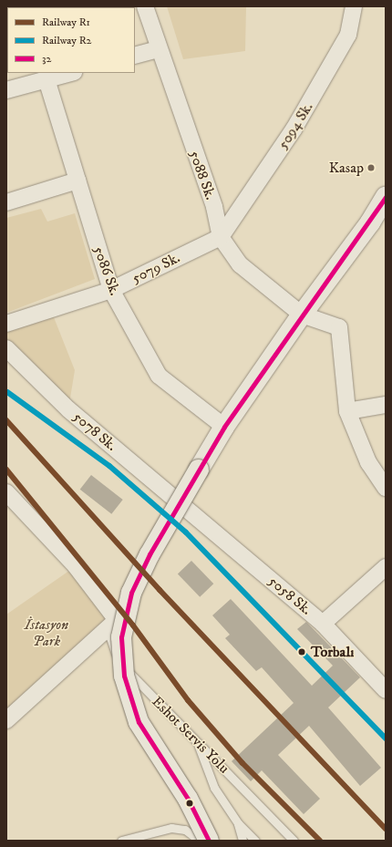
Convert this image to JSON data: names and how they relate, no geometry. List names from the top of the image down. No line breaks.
{"streets":{"street":["5094 Sk.","5088 Sk.","5079 Sk.","5086 Sk.","5078 Sk.","5058 Sk."],"lane":["Eshot Servis Yolu"]},"crossings":[["5094 Sk.","5088 Sk."],["5094 Sk.","5079 Sk."],["5088 Sk.","5079 Sk."],["5079 Sk.","5086 Sk."],["5078 Sk.","5058 Sk."]],"parks":["İstasyon Park"],"places":["Kasap","Torbalı"],"lines":["transit line 32","rail line R2","rail line R1"],"legend":["Railway R1","Railway R2","32"]}
